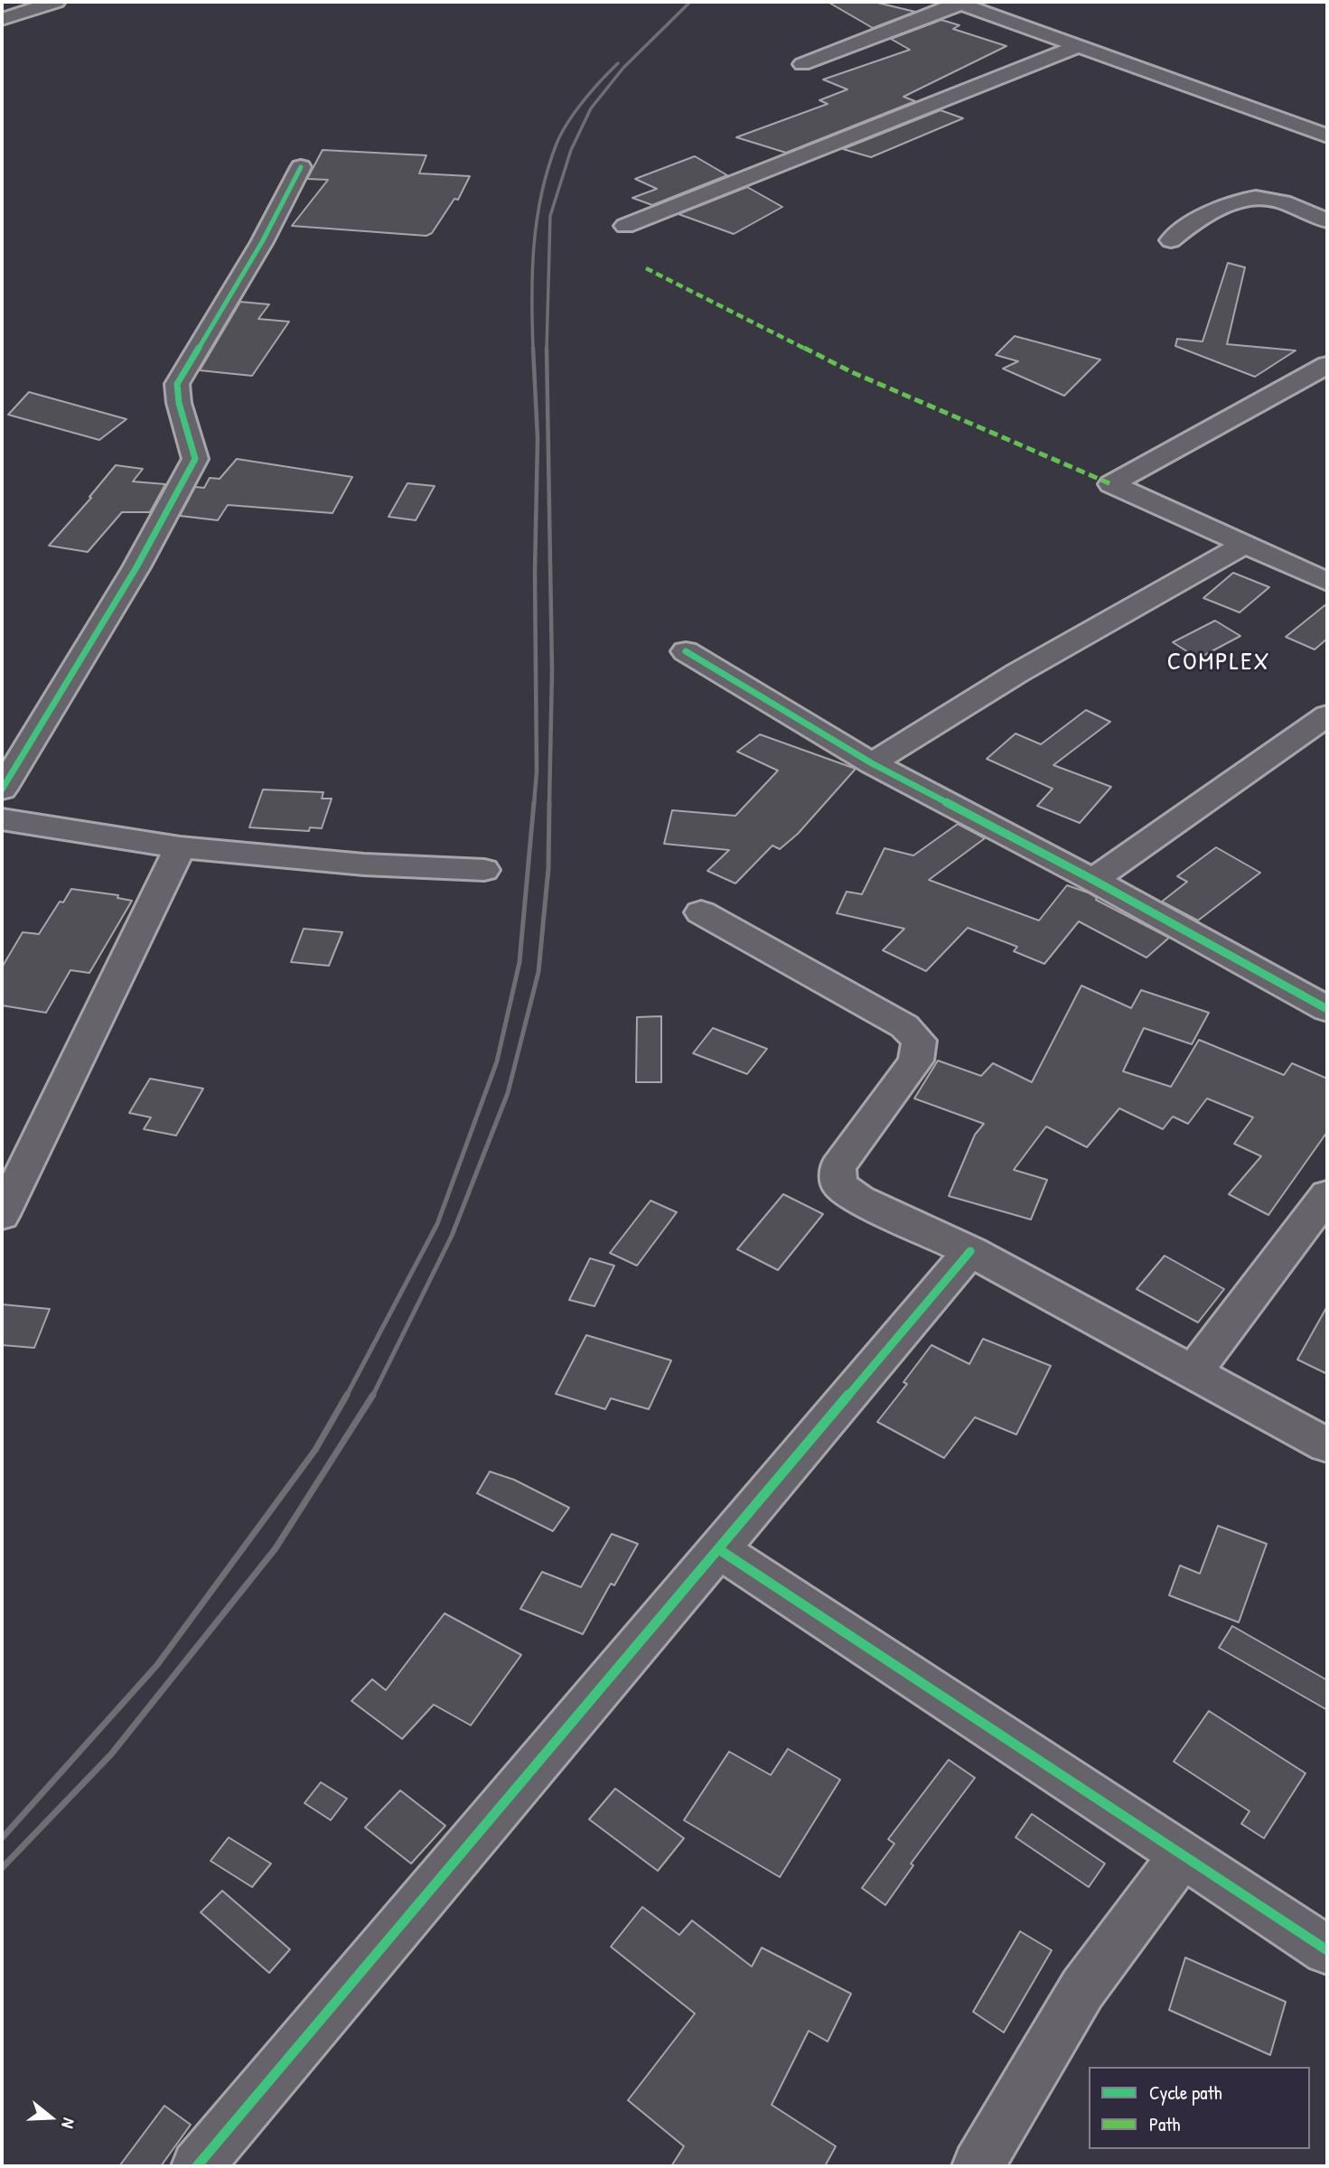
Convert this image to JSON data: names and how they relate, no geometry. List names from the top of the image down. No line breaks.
{"districts":["COMPLEX"],"legend":["Cycle path","Path"],"north":"right"}
